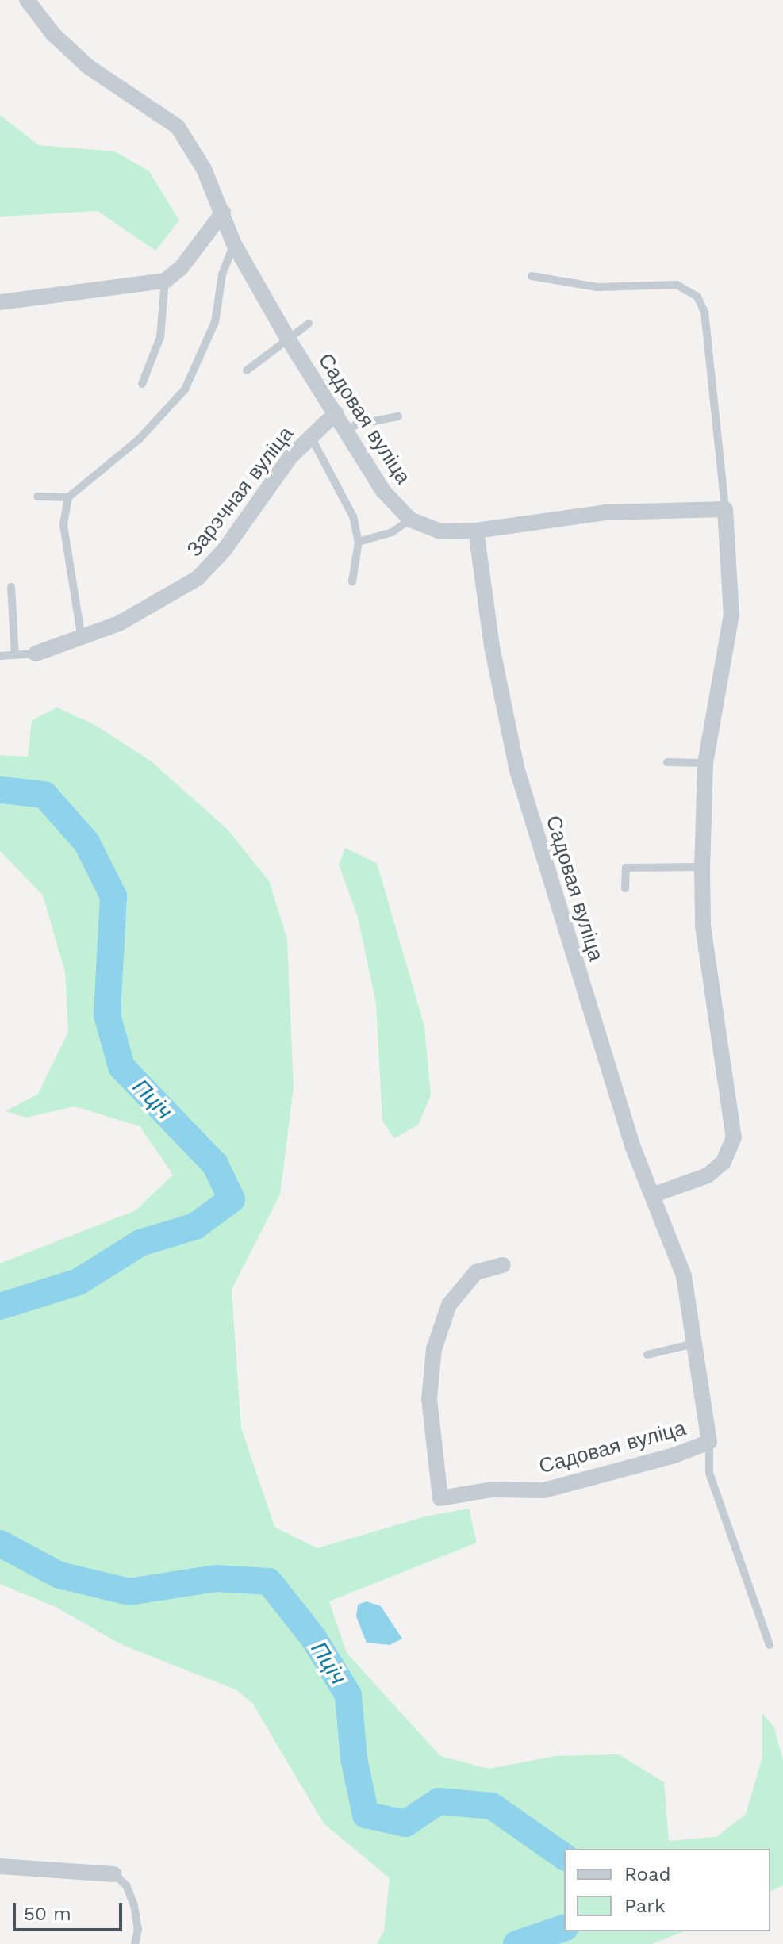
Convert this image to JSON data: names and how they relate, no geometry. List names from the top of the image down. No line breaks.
{"streets":{"street":["Садовая вуліца","Зарэчная вуліца"]},"crossings":[["Садовая вуліца","Зарэчная вуліца"]],"water":["Пціч"],"legend":["Road","Park"],"scale_bar":"50 m"}
